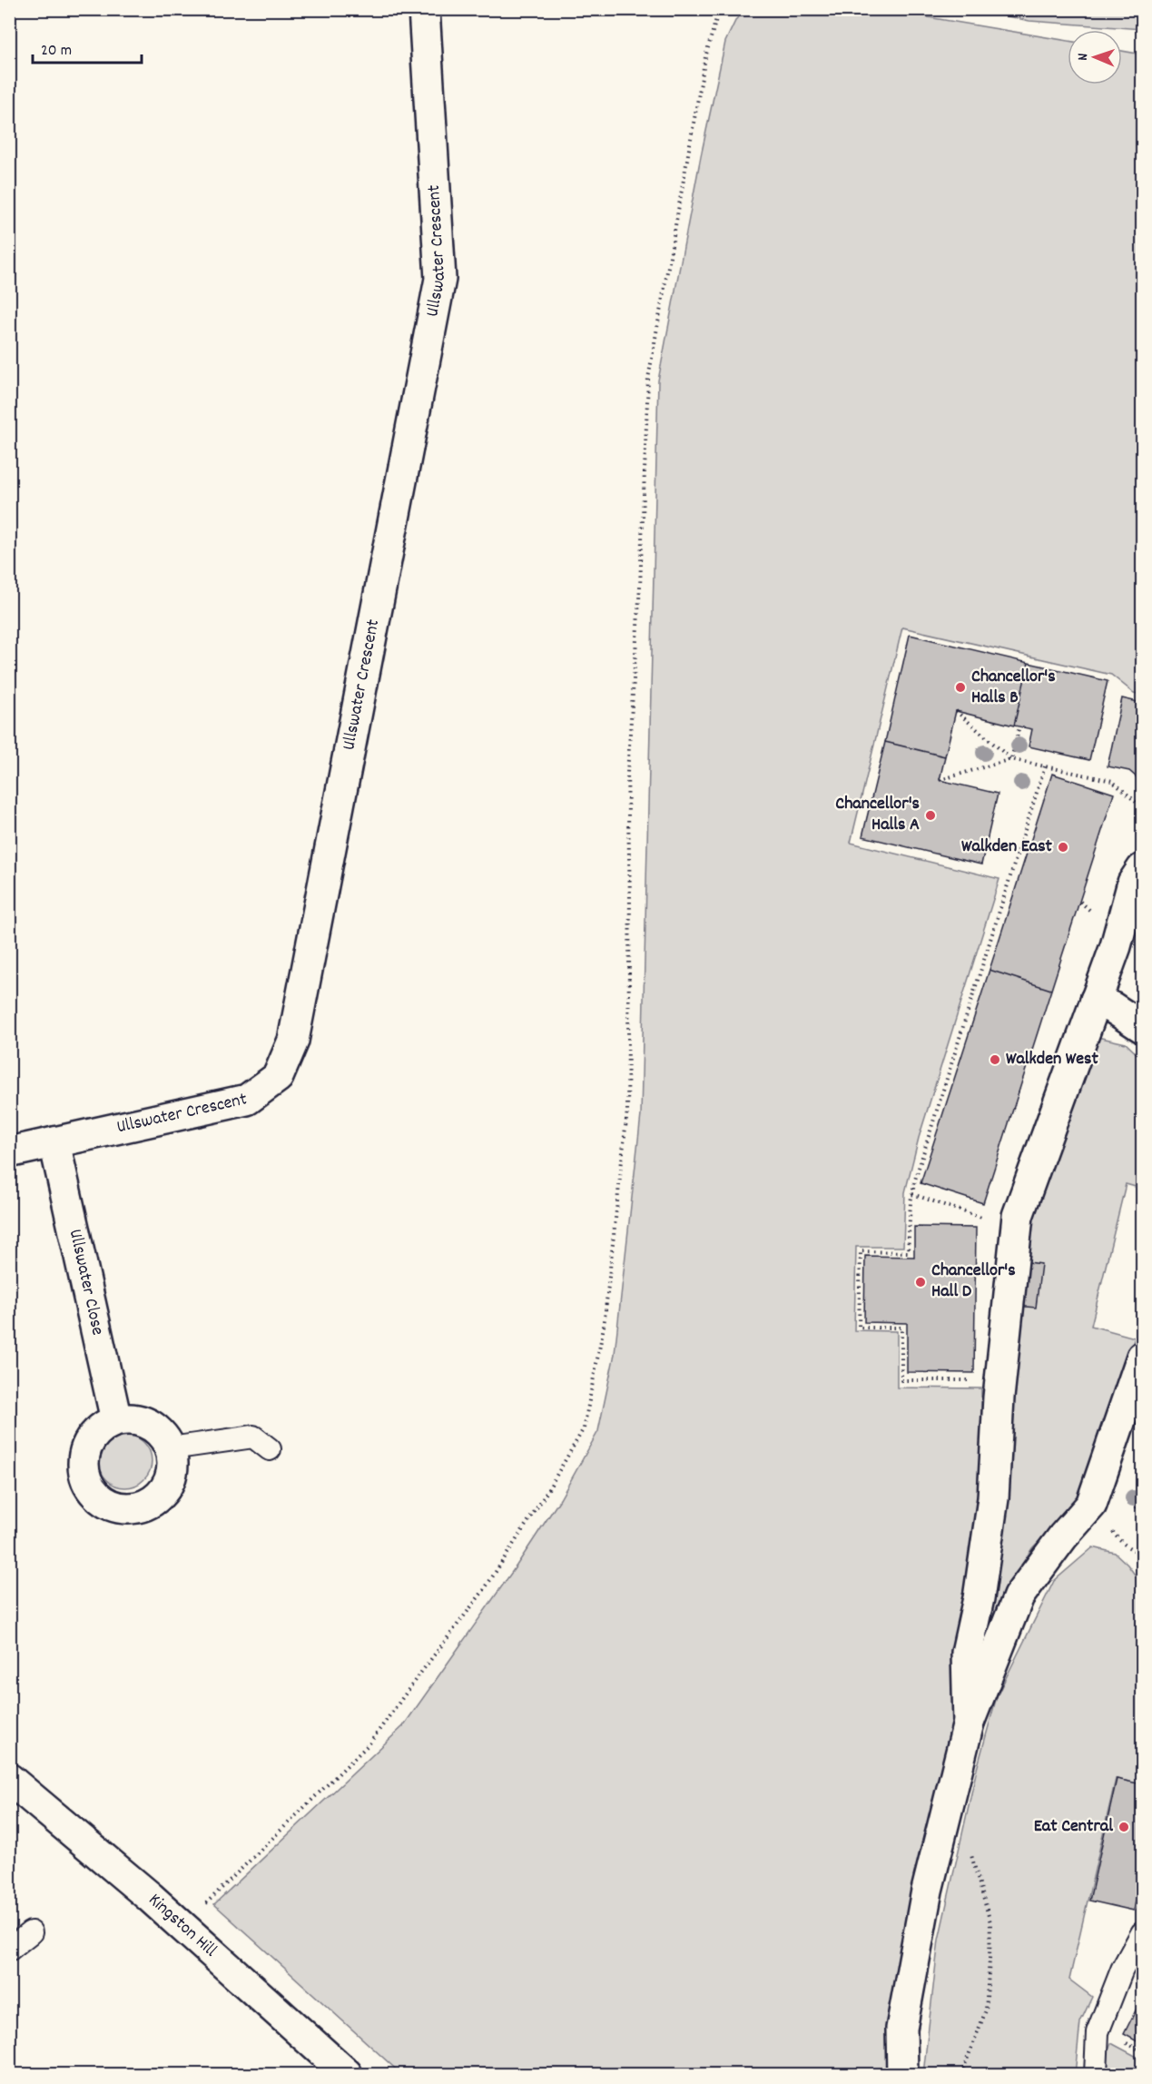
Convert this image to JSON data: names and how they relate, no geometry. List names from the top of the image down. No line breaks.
{"streets":{"street":["Ullswater Crescent","Ullswater Close","Kingston Hill"]},"crossings":[["Ullswater Crescent","Ullswater Close"]],"places":["Chancellor's Halls B","Chancellor's Halls A","Walkden East","Walkden West","Chancellor's Hall D","Eat Central"],"scale_bar":"20 m","north":"left"}
